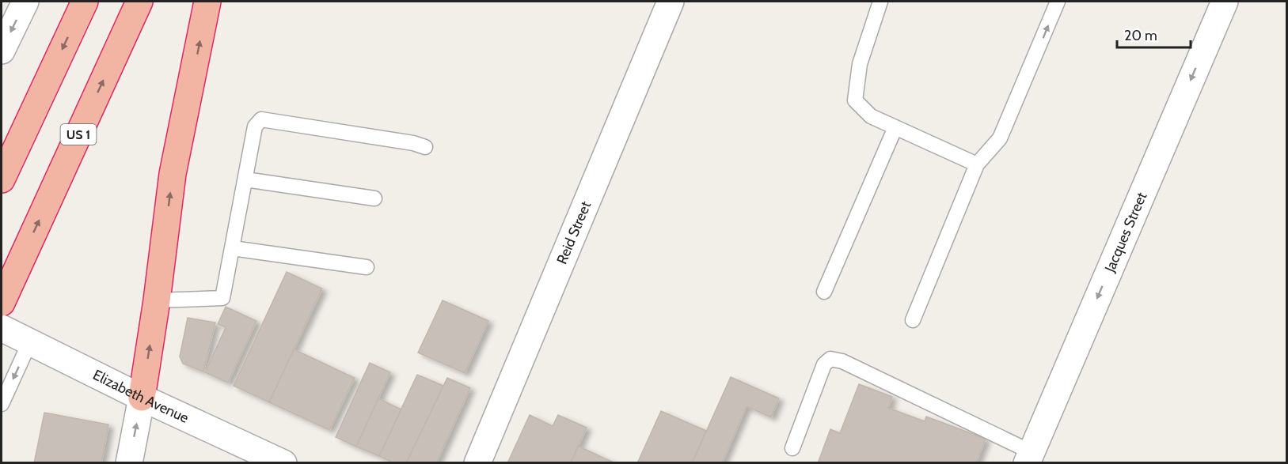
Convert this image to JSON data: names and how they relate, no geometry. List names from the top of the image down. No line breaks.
{"streets":{"highway":["US 1"],"street":["Jacques Street","Reid Street","Elizabeth Avenue"]},"one_way":["Jacques Street"],"scale_bar":"20 m"}
